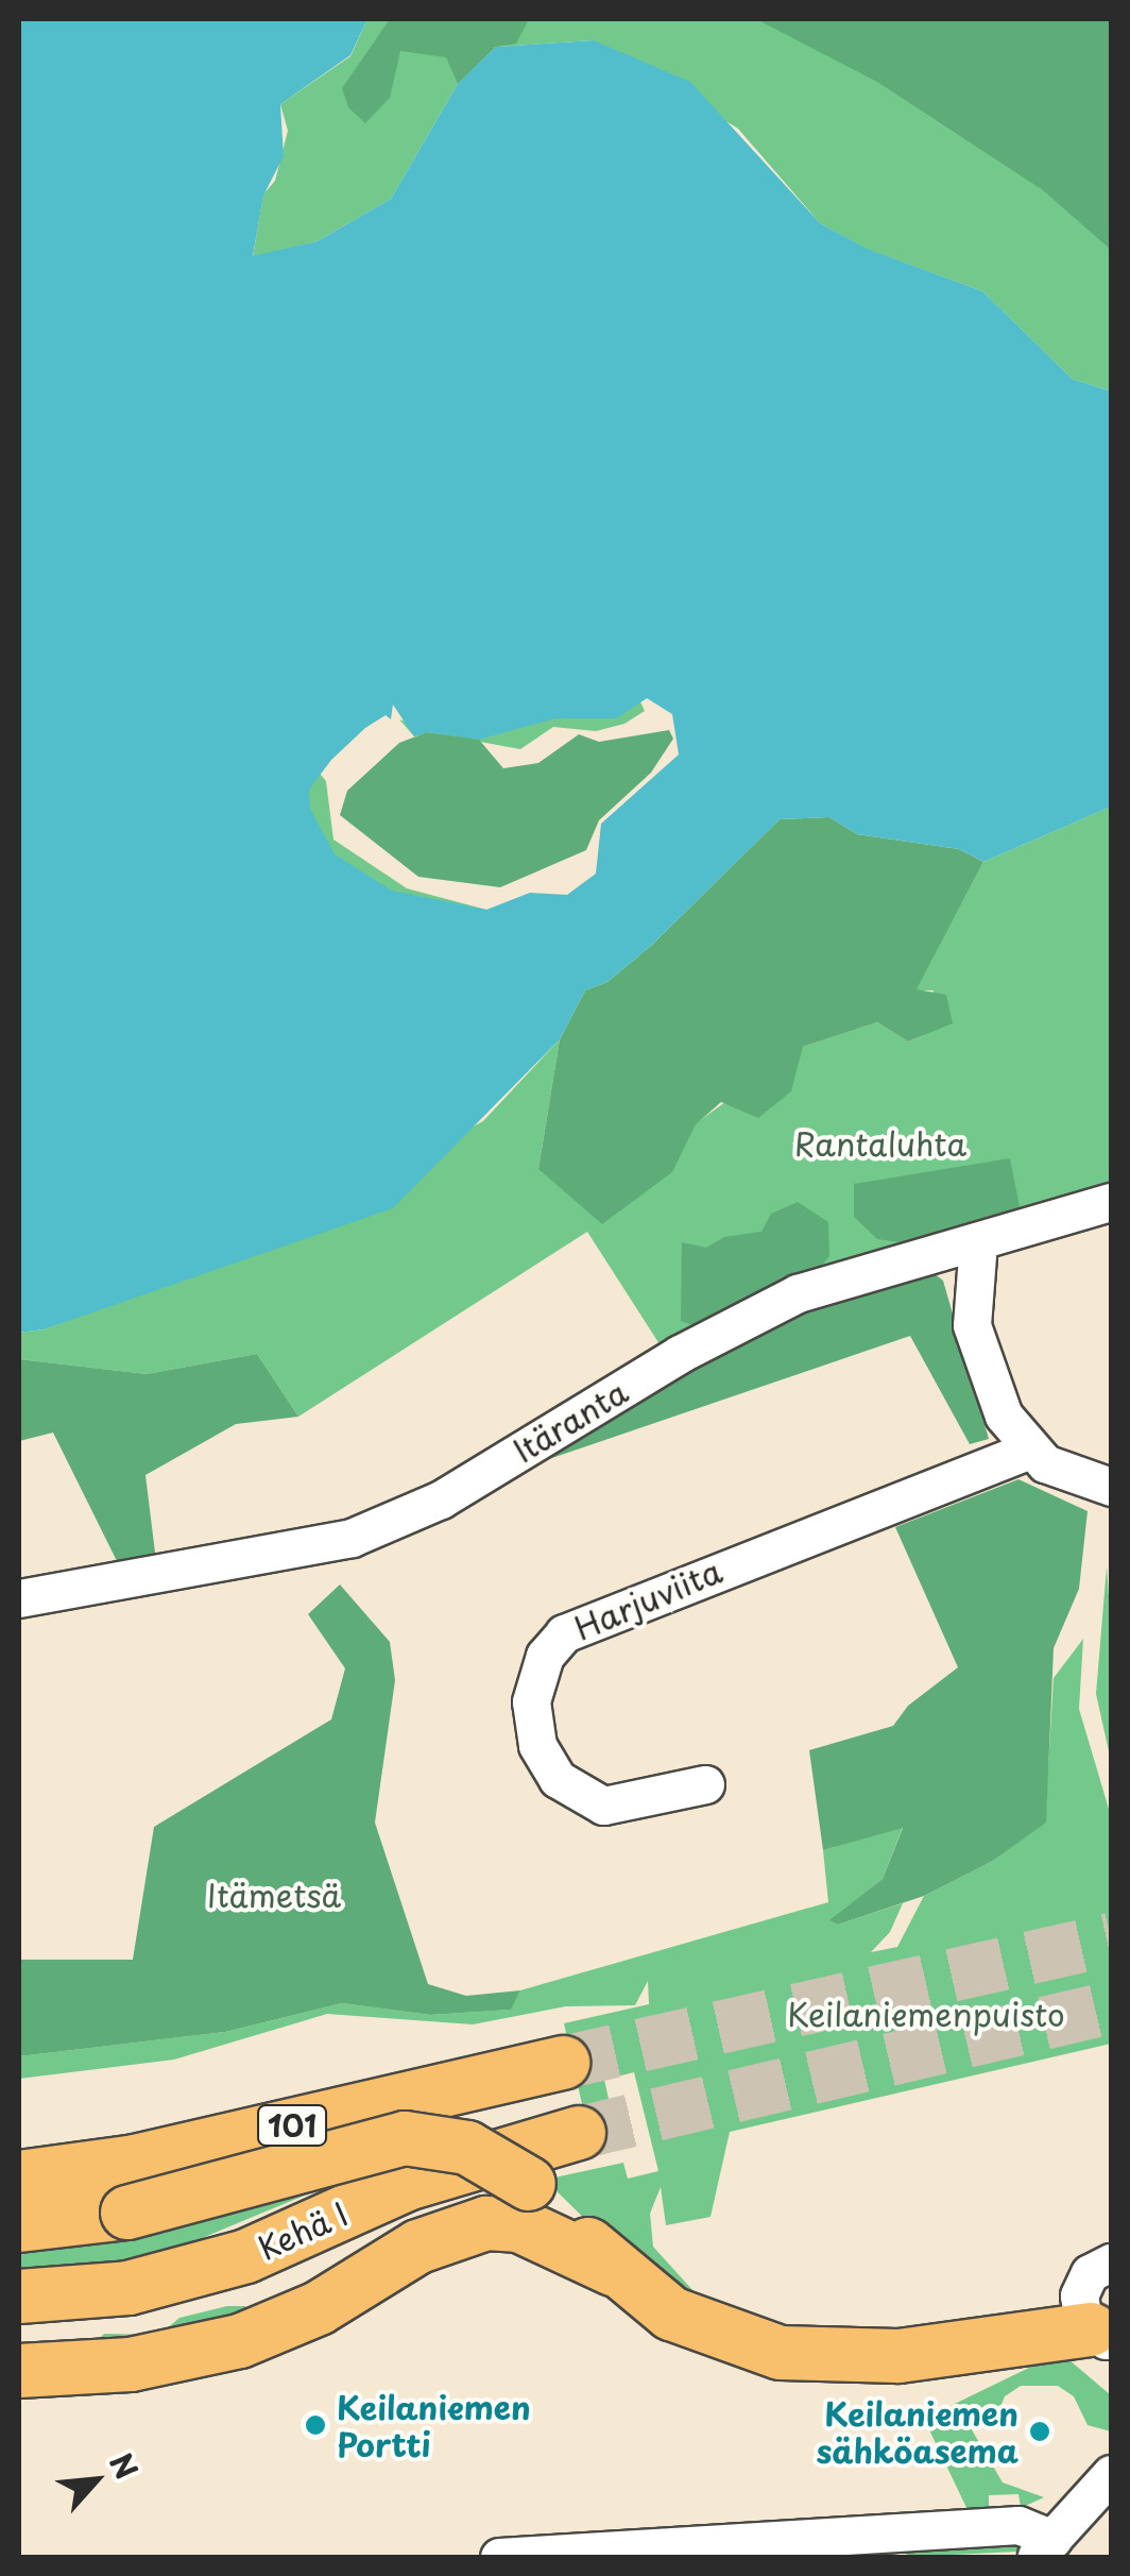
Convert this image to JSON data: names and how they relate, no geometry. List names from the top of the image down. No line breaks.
{"streets":{"highway":["101","Kehä I"],"street":["Itäranta","Harjuviita"]},"parks":["Rantaluhta","Itämetsä","Keilaniemenpuisto"],"places":["Keilaniemen Portti","Keilaniemen sähköasema"],"north":"top right"}
